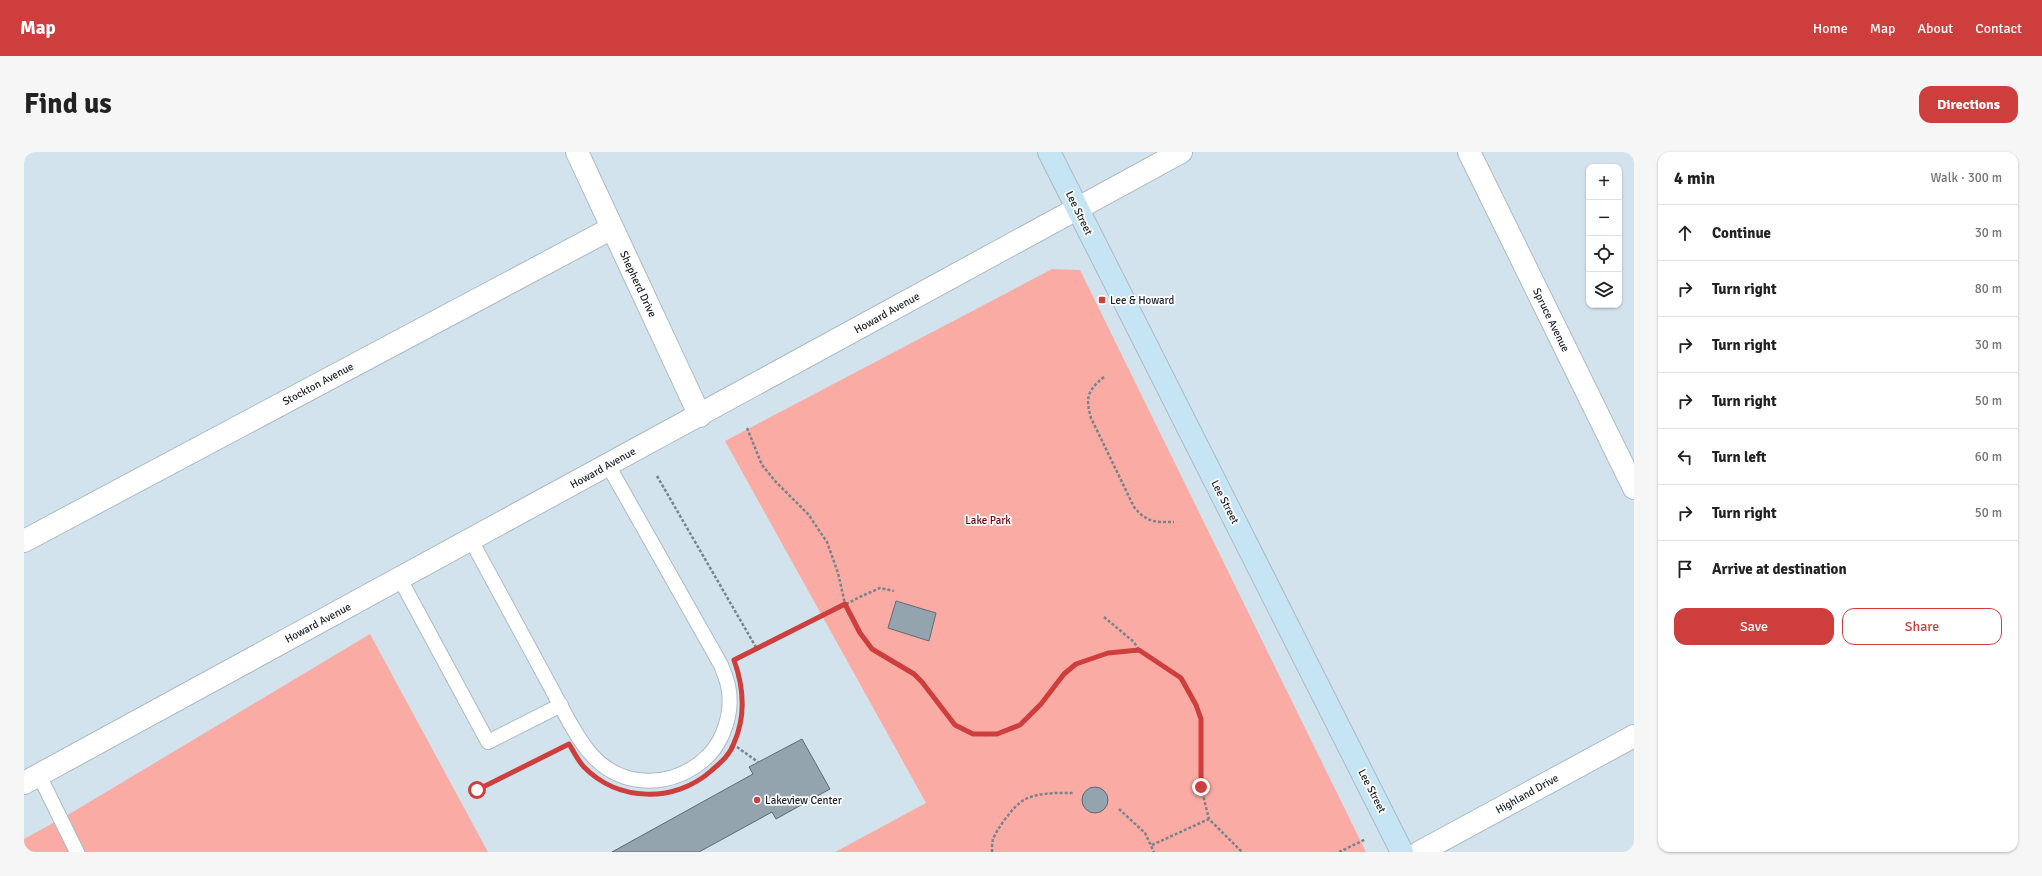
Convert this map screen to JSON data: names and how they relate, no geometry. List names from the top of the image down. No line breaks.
{"streets":{"main road":["Lee Street"],"street":["Shepherd Drive","Howard Avenue","Spruce Avenue","Stockton Avenue","Highland Drive"]},"crossings":[["Lee Street","Howard Avenue"],["Shepherd Drive","Howard Avenue"],["Shepherd Drive","Stockton Avenue"]],"parks":["Lake Park"],"places":{"transit":["Lee & Howard"],"other":["Lakeview Center"]},"page":{"header":"Map","nav":["Home","Map","About","Contact"],"buttons":["Directions",["Save","Share"]],"title":"Find us","heading":["4 min","Walk · 300 m"],"map_buttons":["+","−"],"list":[["Continue","30 m"],["Turn right","80 m"],["Turn right","30 m"],["Turn right","50 m"],["Turn left","60 m"],["Turn right","50 m"],"Arrive at destination"]}}
